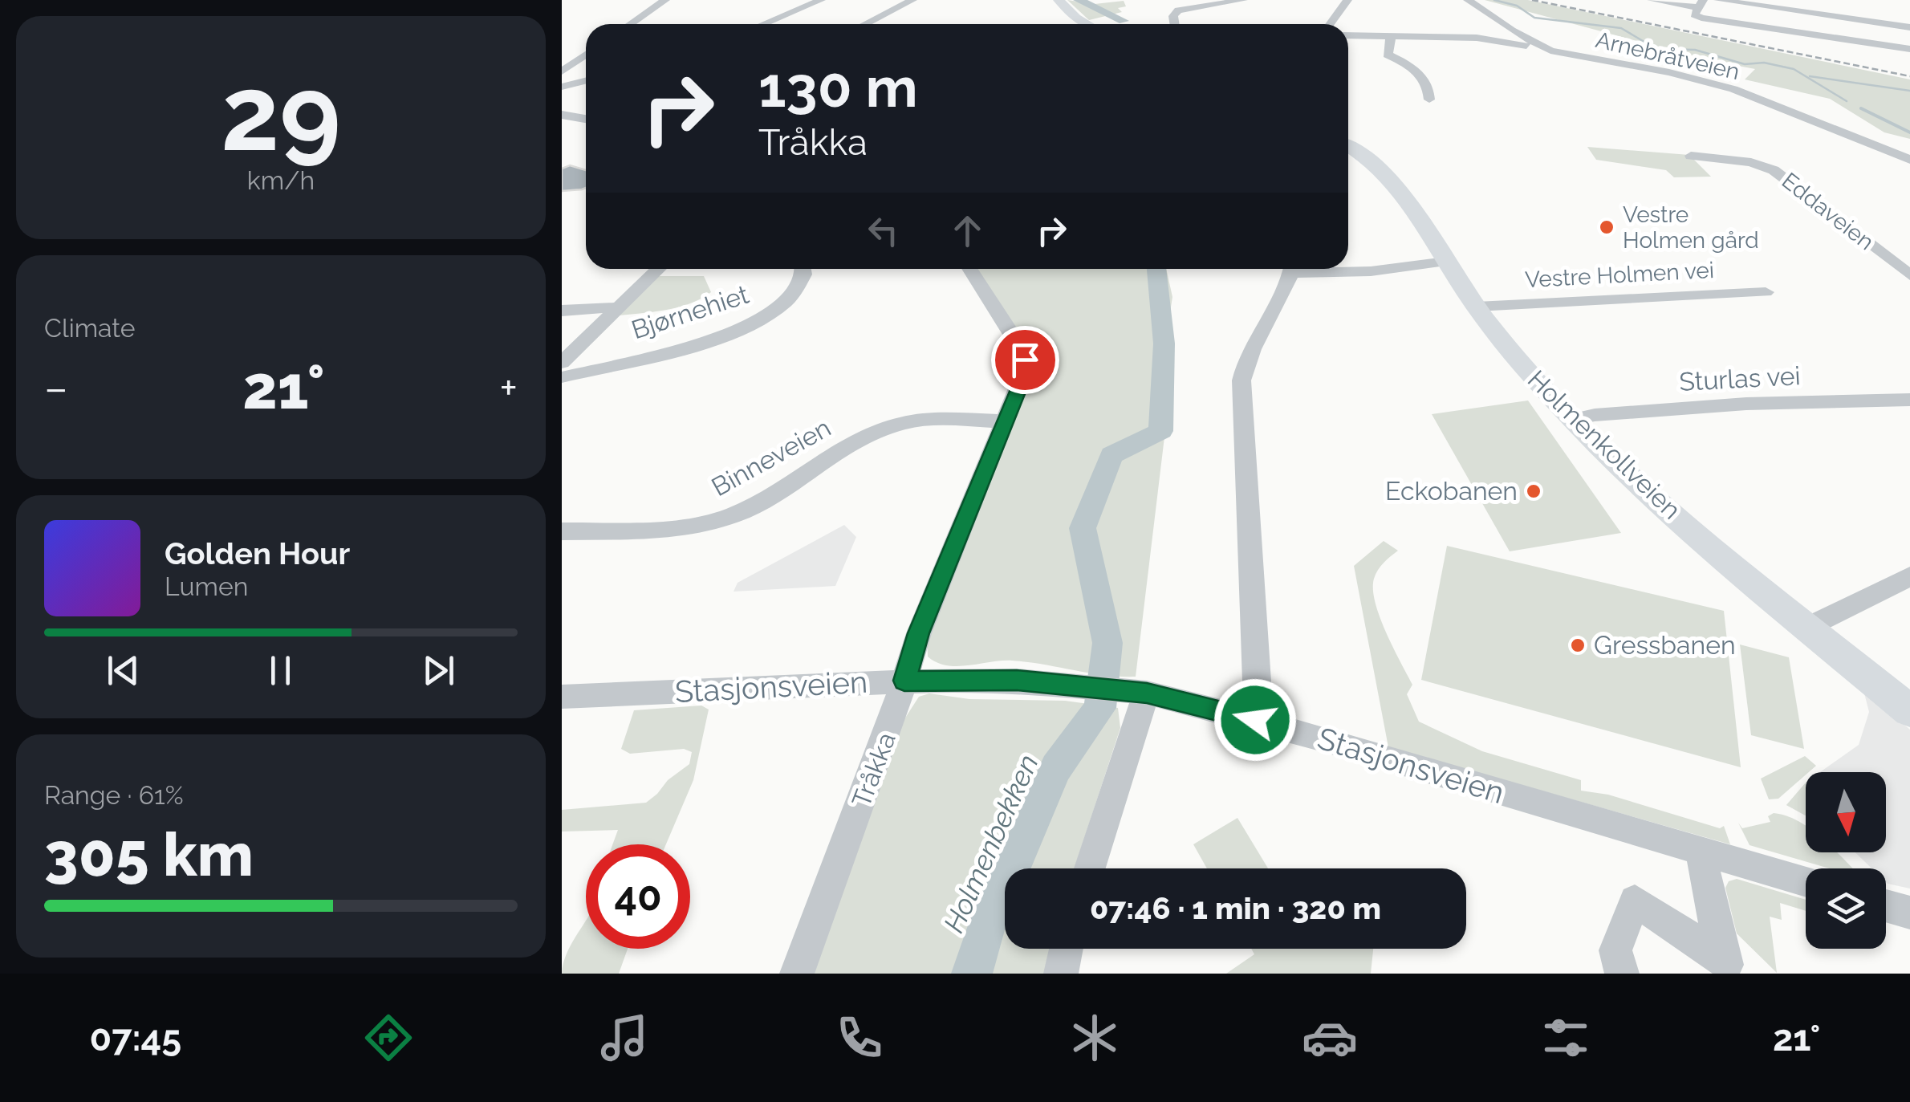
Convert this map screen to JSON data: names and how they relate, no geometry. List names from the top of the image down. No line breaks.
{"streets":{"main road":["Holmenkollveien"],"street":["Arnebråtveien","Eddaveien","Vestre Holmen vei","Bjørnehiet","Sturlas vei","Binneveien","Stasjonsveien","Tråkka"]},"crossings":[["Vestre Holmen vei","Holmenkollveien"],["Sturlas vei","Holmenkollveien"],["Binneveien","Tråkka"],["Stasjonsveien","Tråkka"]],"water":["Holmenbekken"],"places":["Vestre Holmen gård","Eckobanen","Gressbanen"],"north":"bottom","page":{"tile":[["29","km/h"],"Climate",["Range · 61%","305 km"]],"turn":["130 m","Tråkka"],"heat":["−","21°","+"],"song":["Golden Hour","Lumen"],"limit":"40","trip":"07:46 · 1 min · 320 m","tabs":["07:45","21°"]}}
